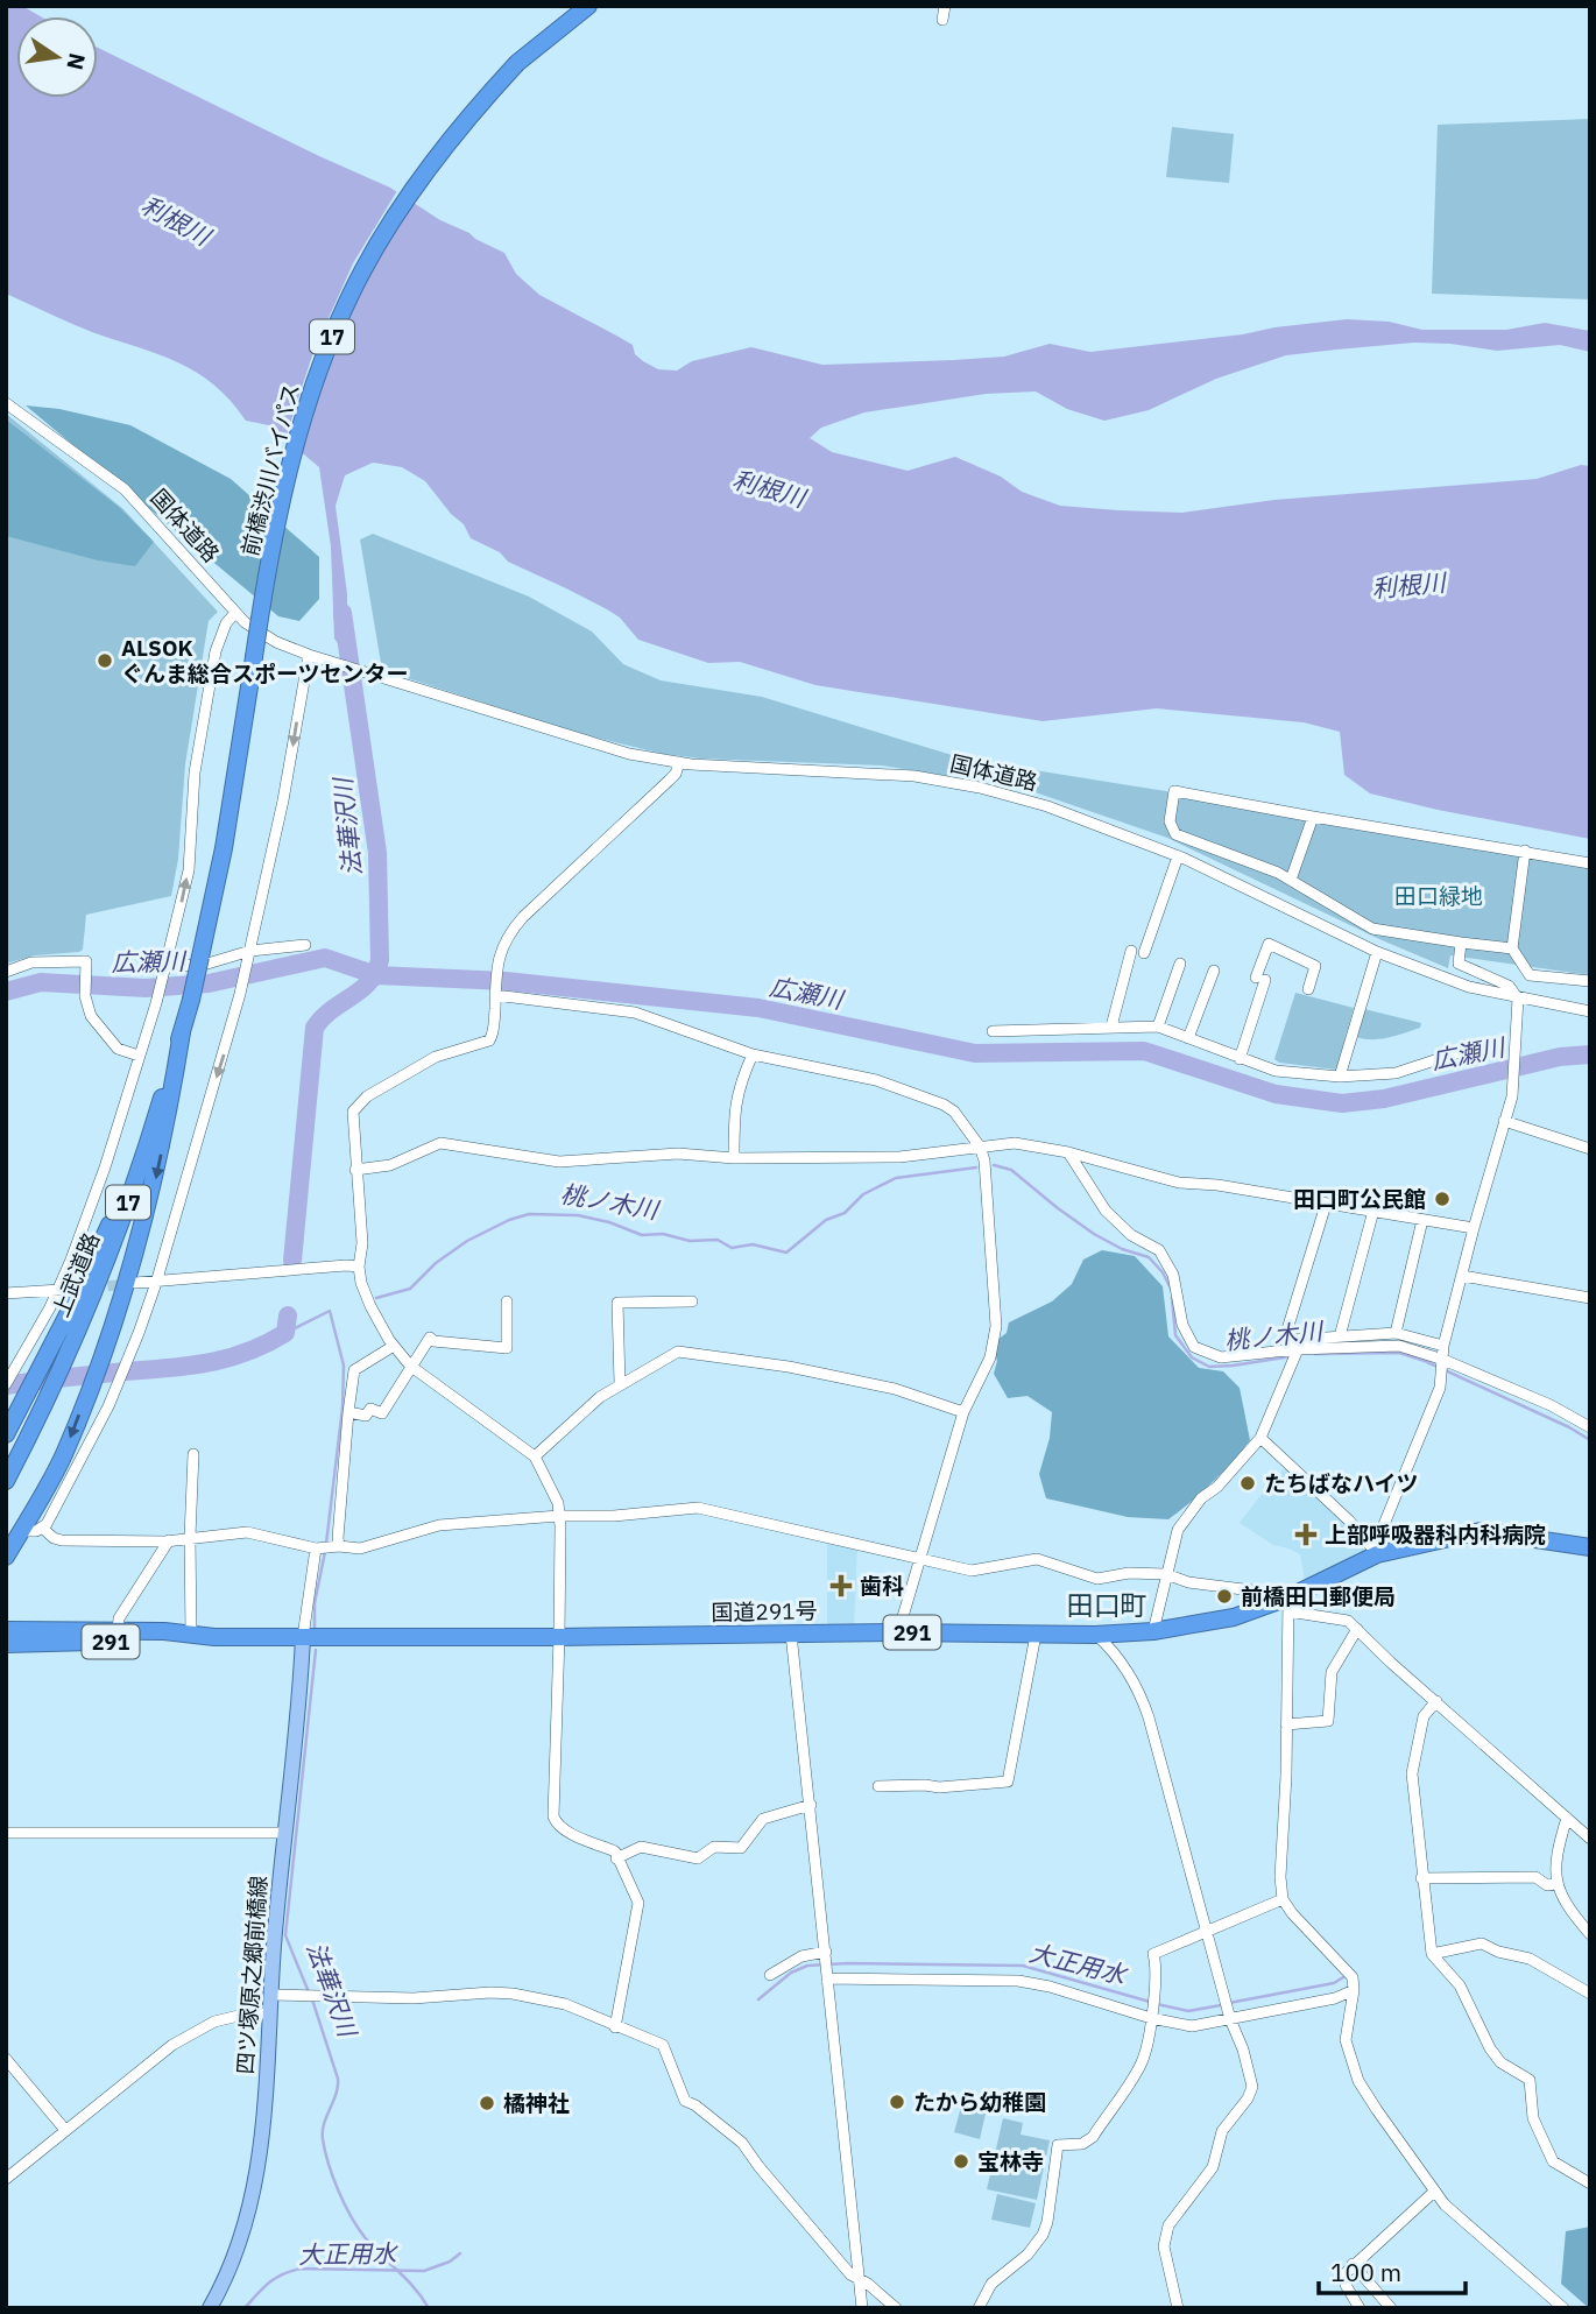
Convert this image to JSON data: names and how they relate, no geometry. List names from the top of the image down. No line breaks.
{"streets":{"highway":["17","前橋渋川バイパス","上武道路","国道291号","291"],"main road":["四ツ塚原之郷前橋線"],"street":["国体道路"]},"crossings":[["前橋渋川バイパス","上武道路"],["国道291号","四ツ塚原之郷前橋線"]],"districts":["田口町"],"water":["利根川","法華沢川","広瀬川","桃ノ木川","大正用水"],"parks":["田口緑地"],"places":{"other":["ALSOK ぐんま総合スポーツセンター","田口町公民館","たちばなハイツ","前橋田口郵便局","たから幼稚園","橘神社","宝林寺"],"health":["上部呼吸器科内科病院","歯科"]},"scale_bar":"100 m","north":"right"}
